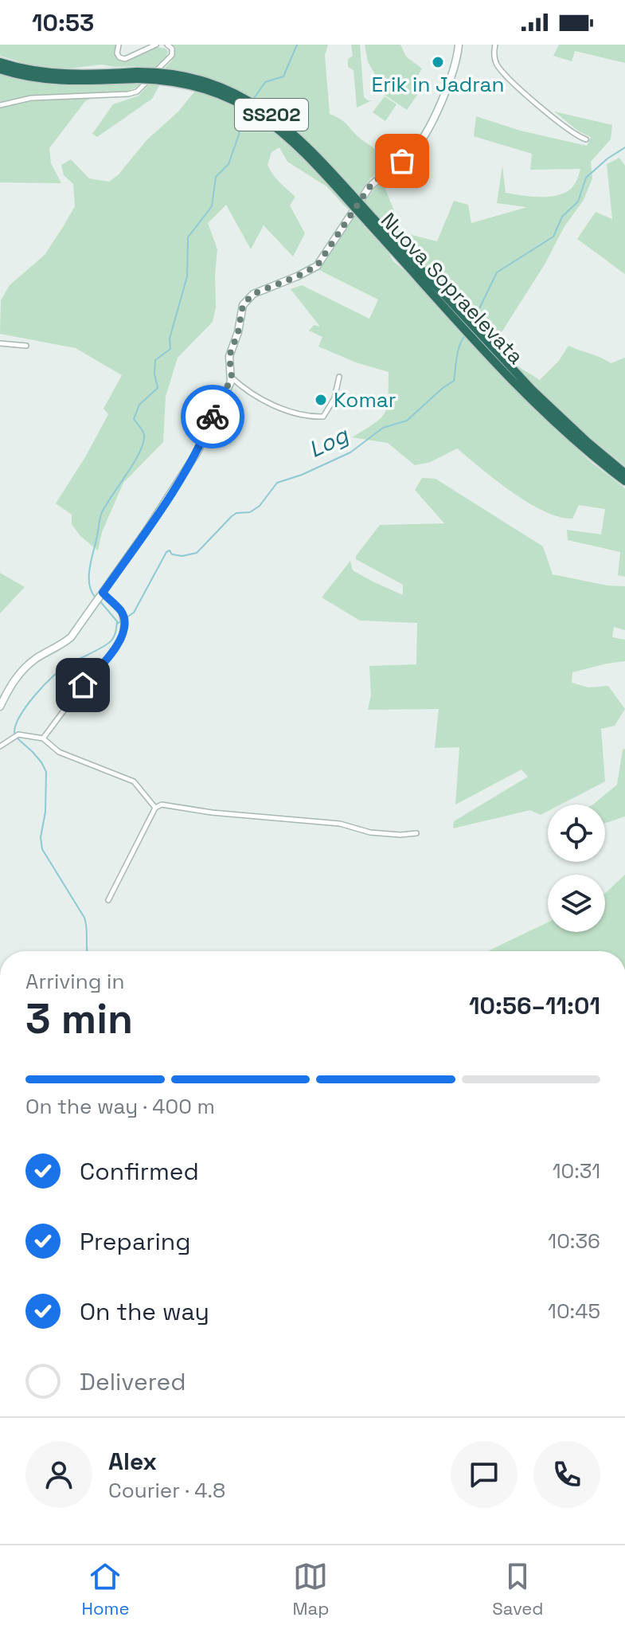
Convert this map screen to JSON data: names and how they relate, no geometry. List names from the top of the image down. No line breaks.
{"streets":{"highway":["SS202","Nuova Sopraelevata"]},"water":["Log"],"places":["Erik in Jadran","Komar"],"page":{"status":"10:53","heading":["3 min","Arriving in","10:56–11:01"],"panel":["Alex","Courier · 4.8"],"bar":"On the way · 400 m","list":[["Confirmed","10:31"],["Preparing","10:36"],["On the way","10:45"],"Delivered"],"tabs":["Home","Map","Saved"]}}
